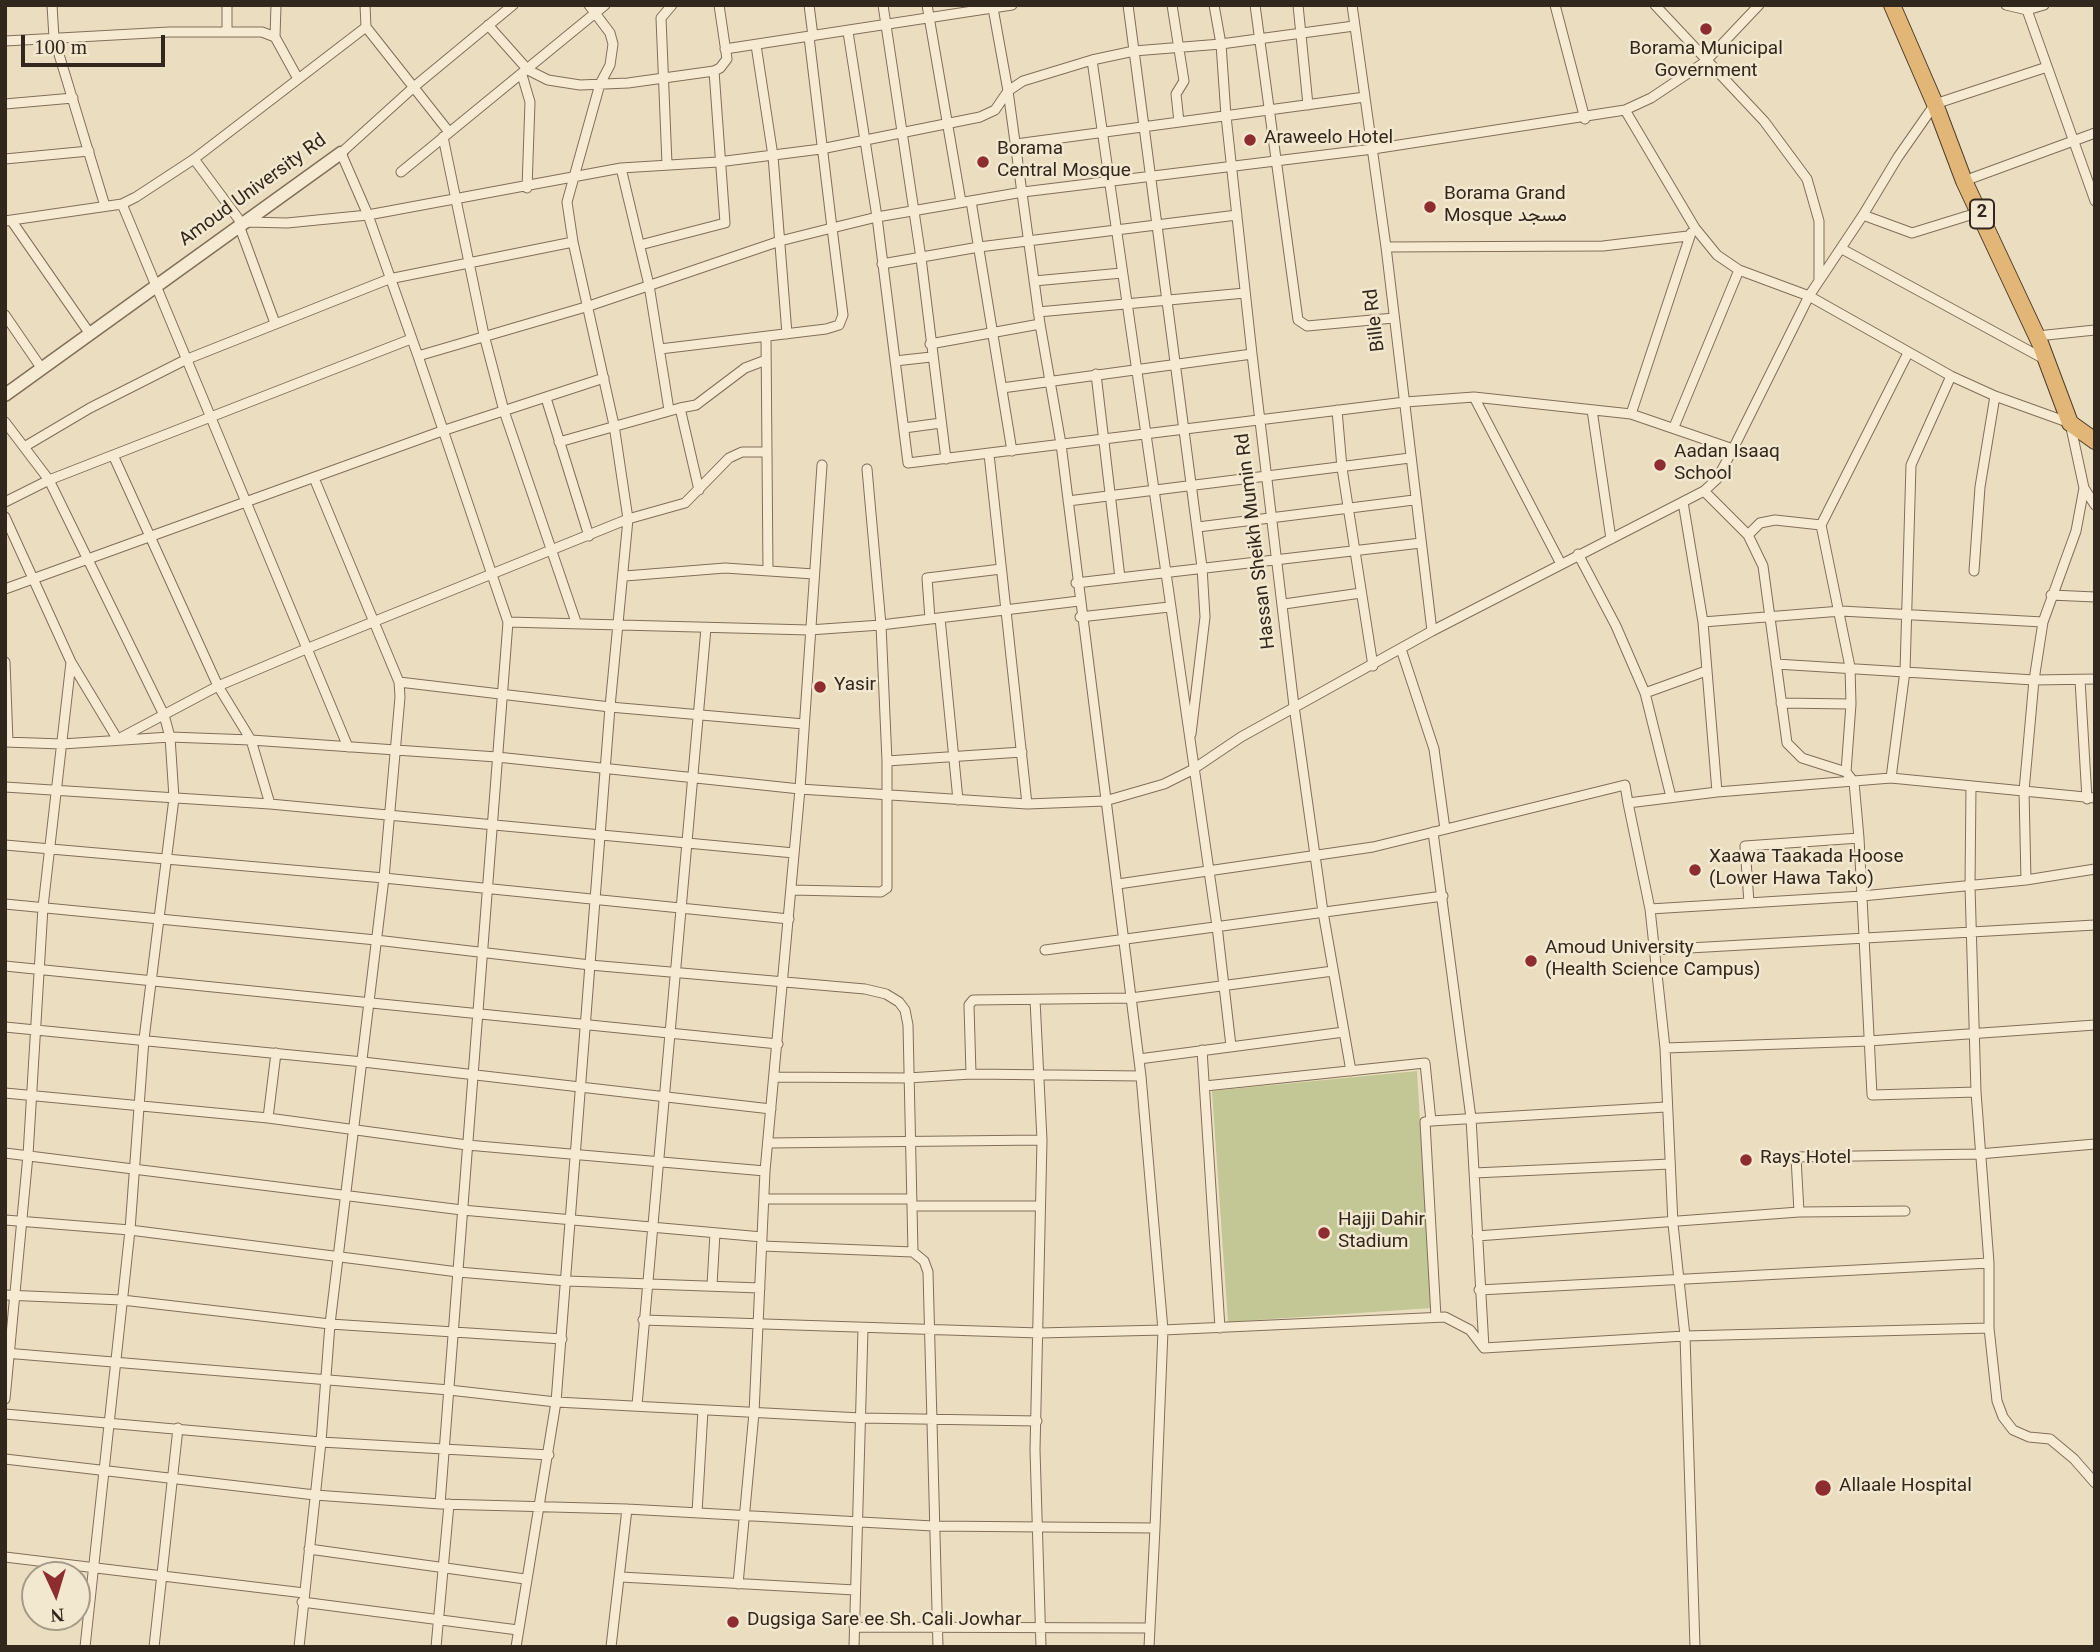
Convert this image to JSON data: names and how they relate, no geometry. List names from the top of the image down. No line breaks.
{"streets":{"highway":["2"],"street":["Amoud University Rd","Bille Rd","Hassan Sheikh Mumin Rd"]},"places":["Borama Municipal Government","Araweelo Hotel","Borama Central Mosque","Borama Grand Mosque مسجد","Aadan Isaaq School","Yasir","Xaawa Taakada Hoose (Lower Hawa Tako)","Amoud University (Health Science Campus)","Rays Hotel","Hajji Dahir Stadium","Allaale Hospital","Dugsiga Sare ee Sh. Cali Jowhar"],"scale_bar":"100 m","north":"bottom"}
